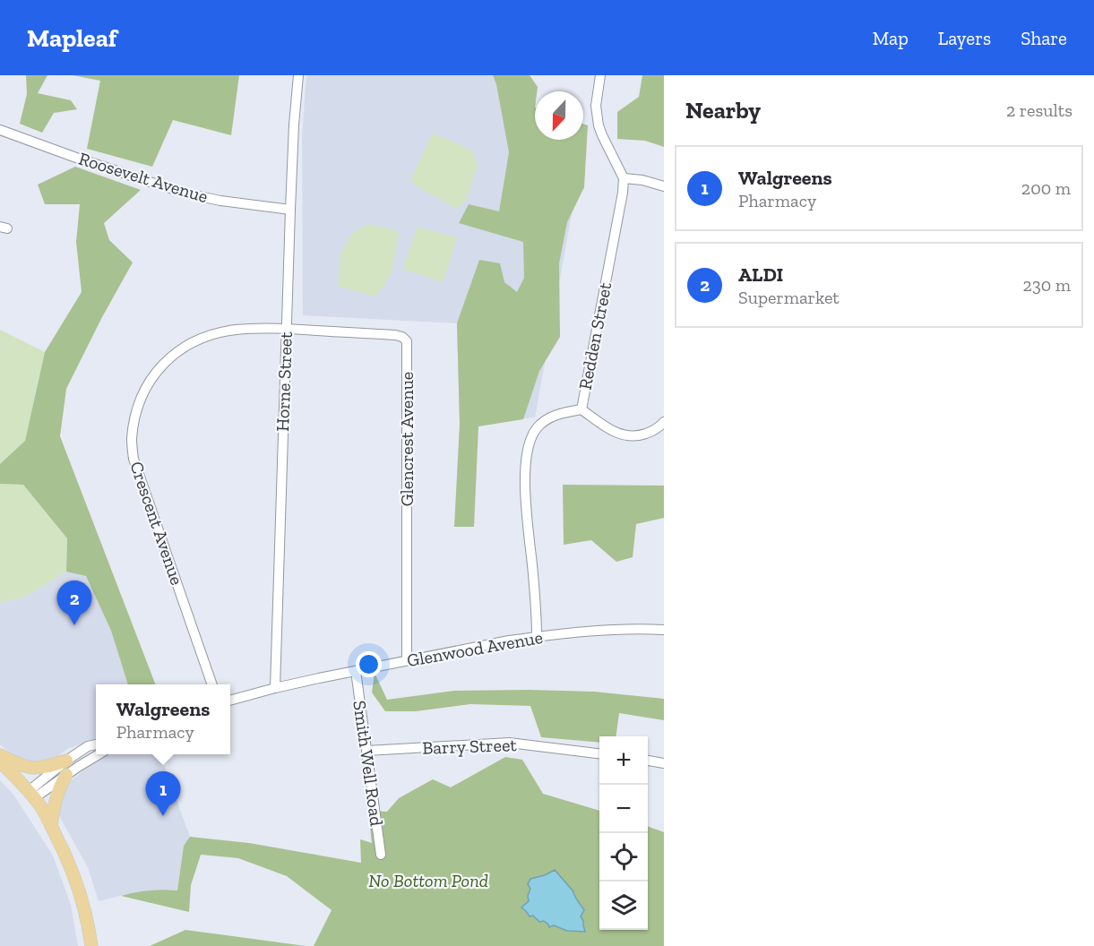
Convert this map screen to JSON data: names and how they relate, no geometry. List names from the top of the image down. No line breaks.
{"streets":{"street":["Roosevelt Avenue","Redden Street","Horne Street","Glencrest Avenue","Crescent Avenue","Glenwood Avenue","Barry Street","Smith Well Road"]},"crossings":[["Roosevelt Avenue","Horne Street"],["Redden Street","Glenwood Avenue"],["Horne Street","Glencrest Avenue"],["Horne Street","Crescent Avenue"],["Horne Street","Glenwood Avenue"],["Glencrest Avenue","Crescent Avenue"],["Glencrest Avenue","Glenwood Avenue"],["Glenwood Avenue","Smith Well Road"],["Barry Street","Smith Well Road"]],"parks":["No Bottom Pond"],"north":"bottom","page":{"header":"Mapleaf","nav":["Map","Layers","Share"],"heading":["Nearby","2 results"],"list":[{"mark":"1","name":"Walgreens","note":"Pharmacy","value":"200 m"},{"mark":"2","name":"ALDI","note":"Supermarket","value":"230 m"}],"pins":["2","1"],"popup":["Walgreens","Pharmacy"],"map_buttons":["+","−"]}}
